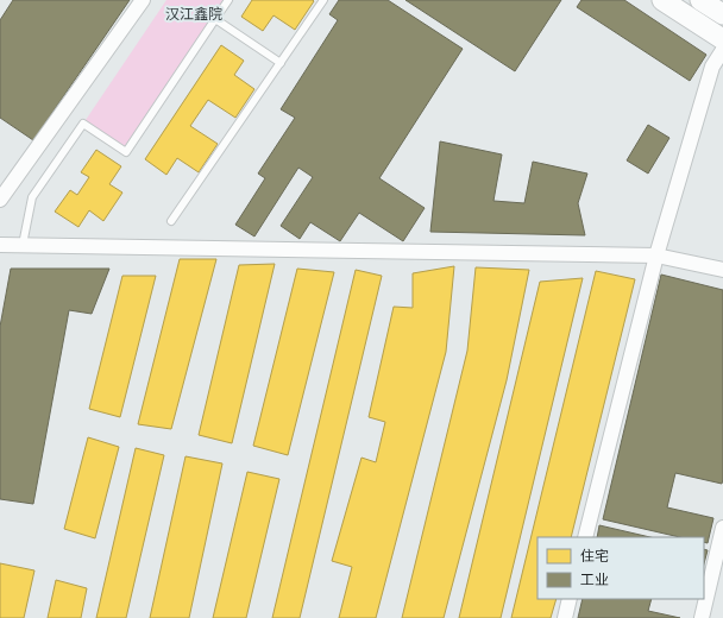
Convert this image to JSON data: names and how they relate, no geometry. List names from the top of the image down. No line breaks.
{"districts":["汉江鑫院"],"legend":["住宅","工业"]}
